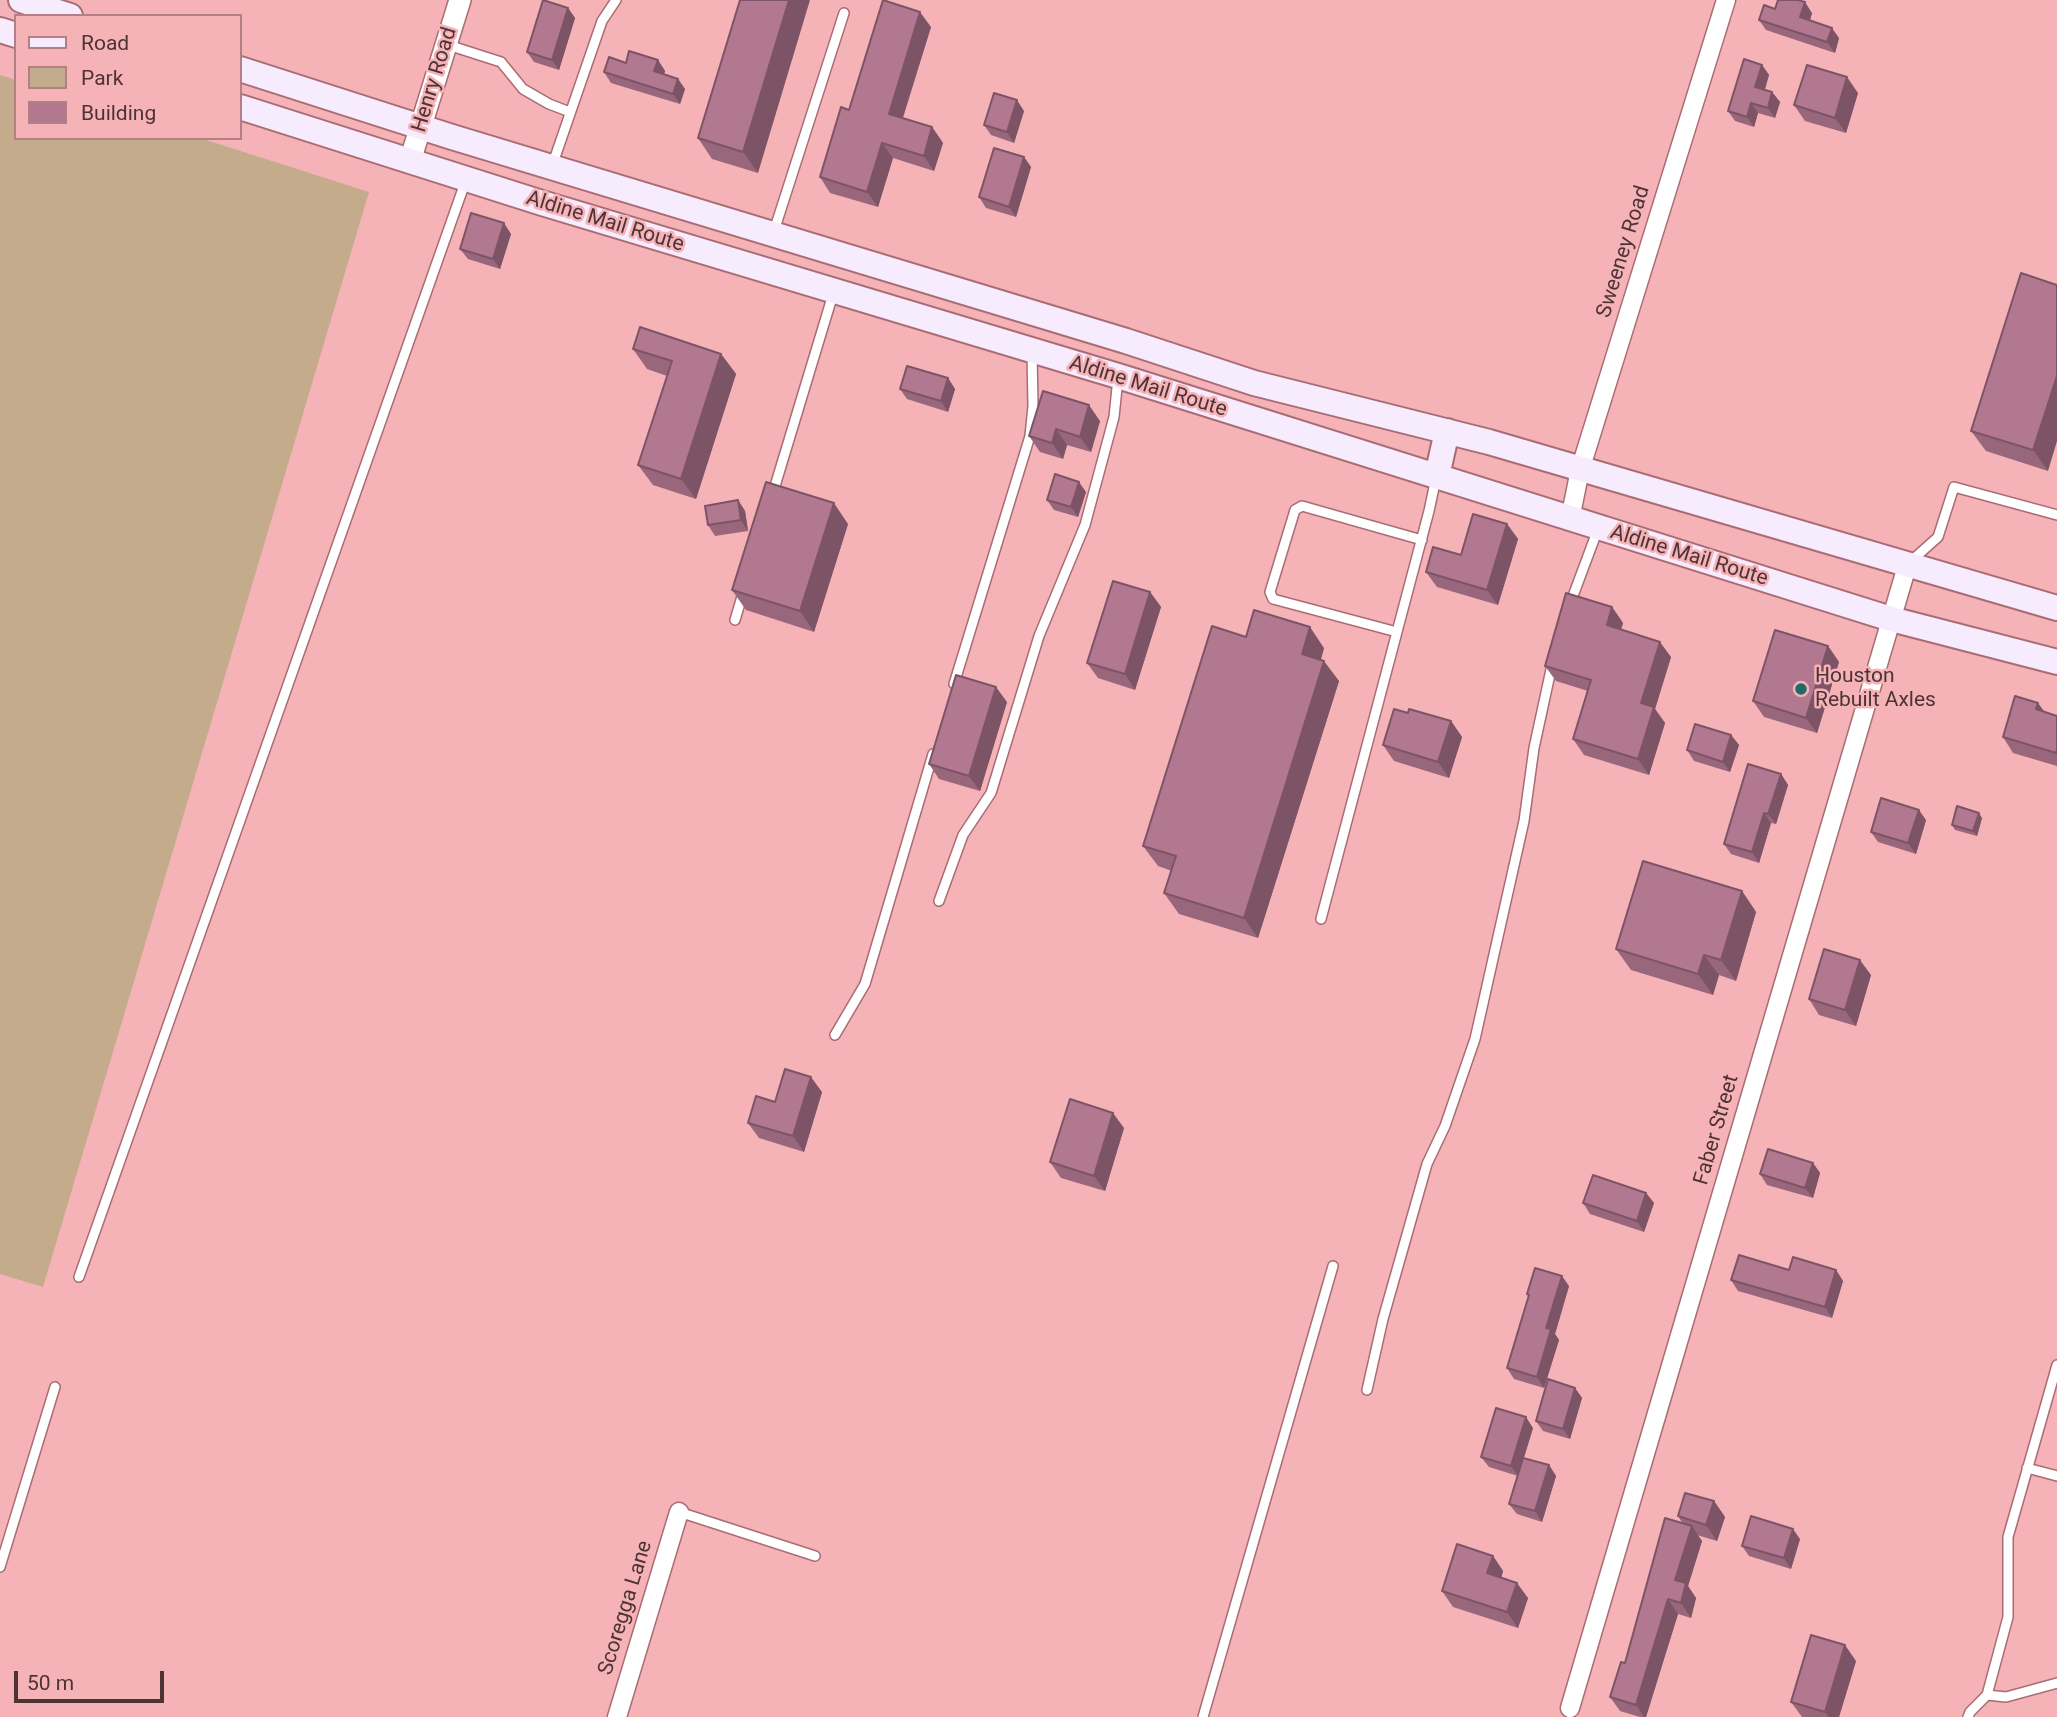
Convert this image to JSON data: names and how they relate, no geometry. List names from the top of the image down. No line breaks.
{"streets":{"main road":["Aldine Mail Route"],"street":["Henry Road","Sweeney Road","Faber Street","Scoregga Lane"]},"crossings":[["Henry Road","Aldine Mail Route"],["Aldine Mail Route","Sweeney Road"],["Aldine Mail Route","Faber Street"]],"places":["Houston Rebuilt Axles"],"legend":["Road","Park","Building"],"scale_bar":"50 m"}
